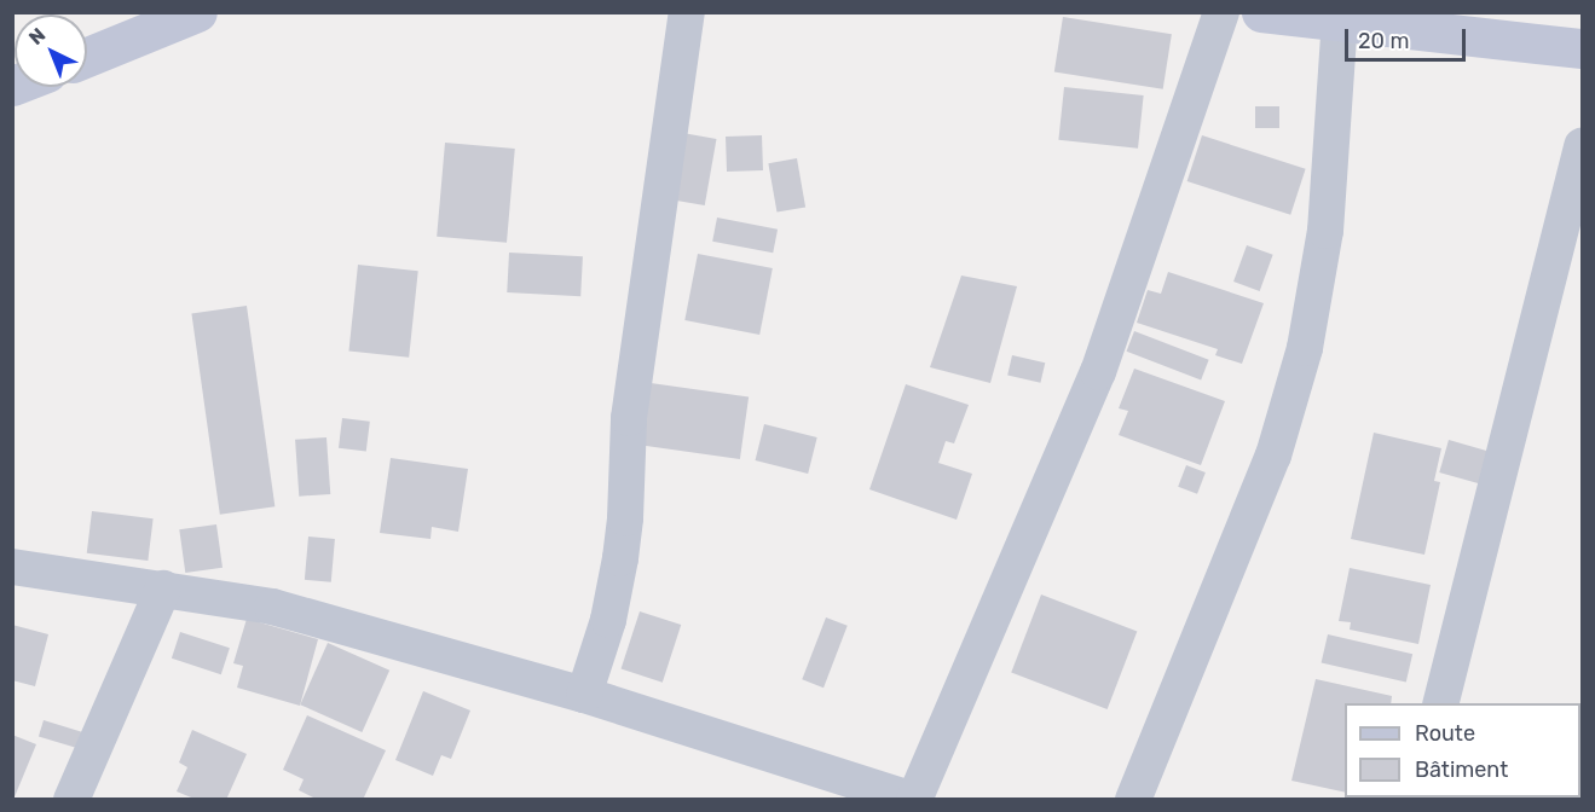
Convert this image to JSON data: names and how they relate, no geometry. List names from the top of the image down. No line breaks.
{"legend":["Route","Bâtiment"],"scale_bar":"20 m","north":"top left"}
